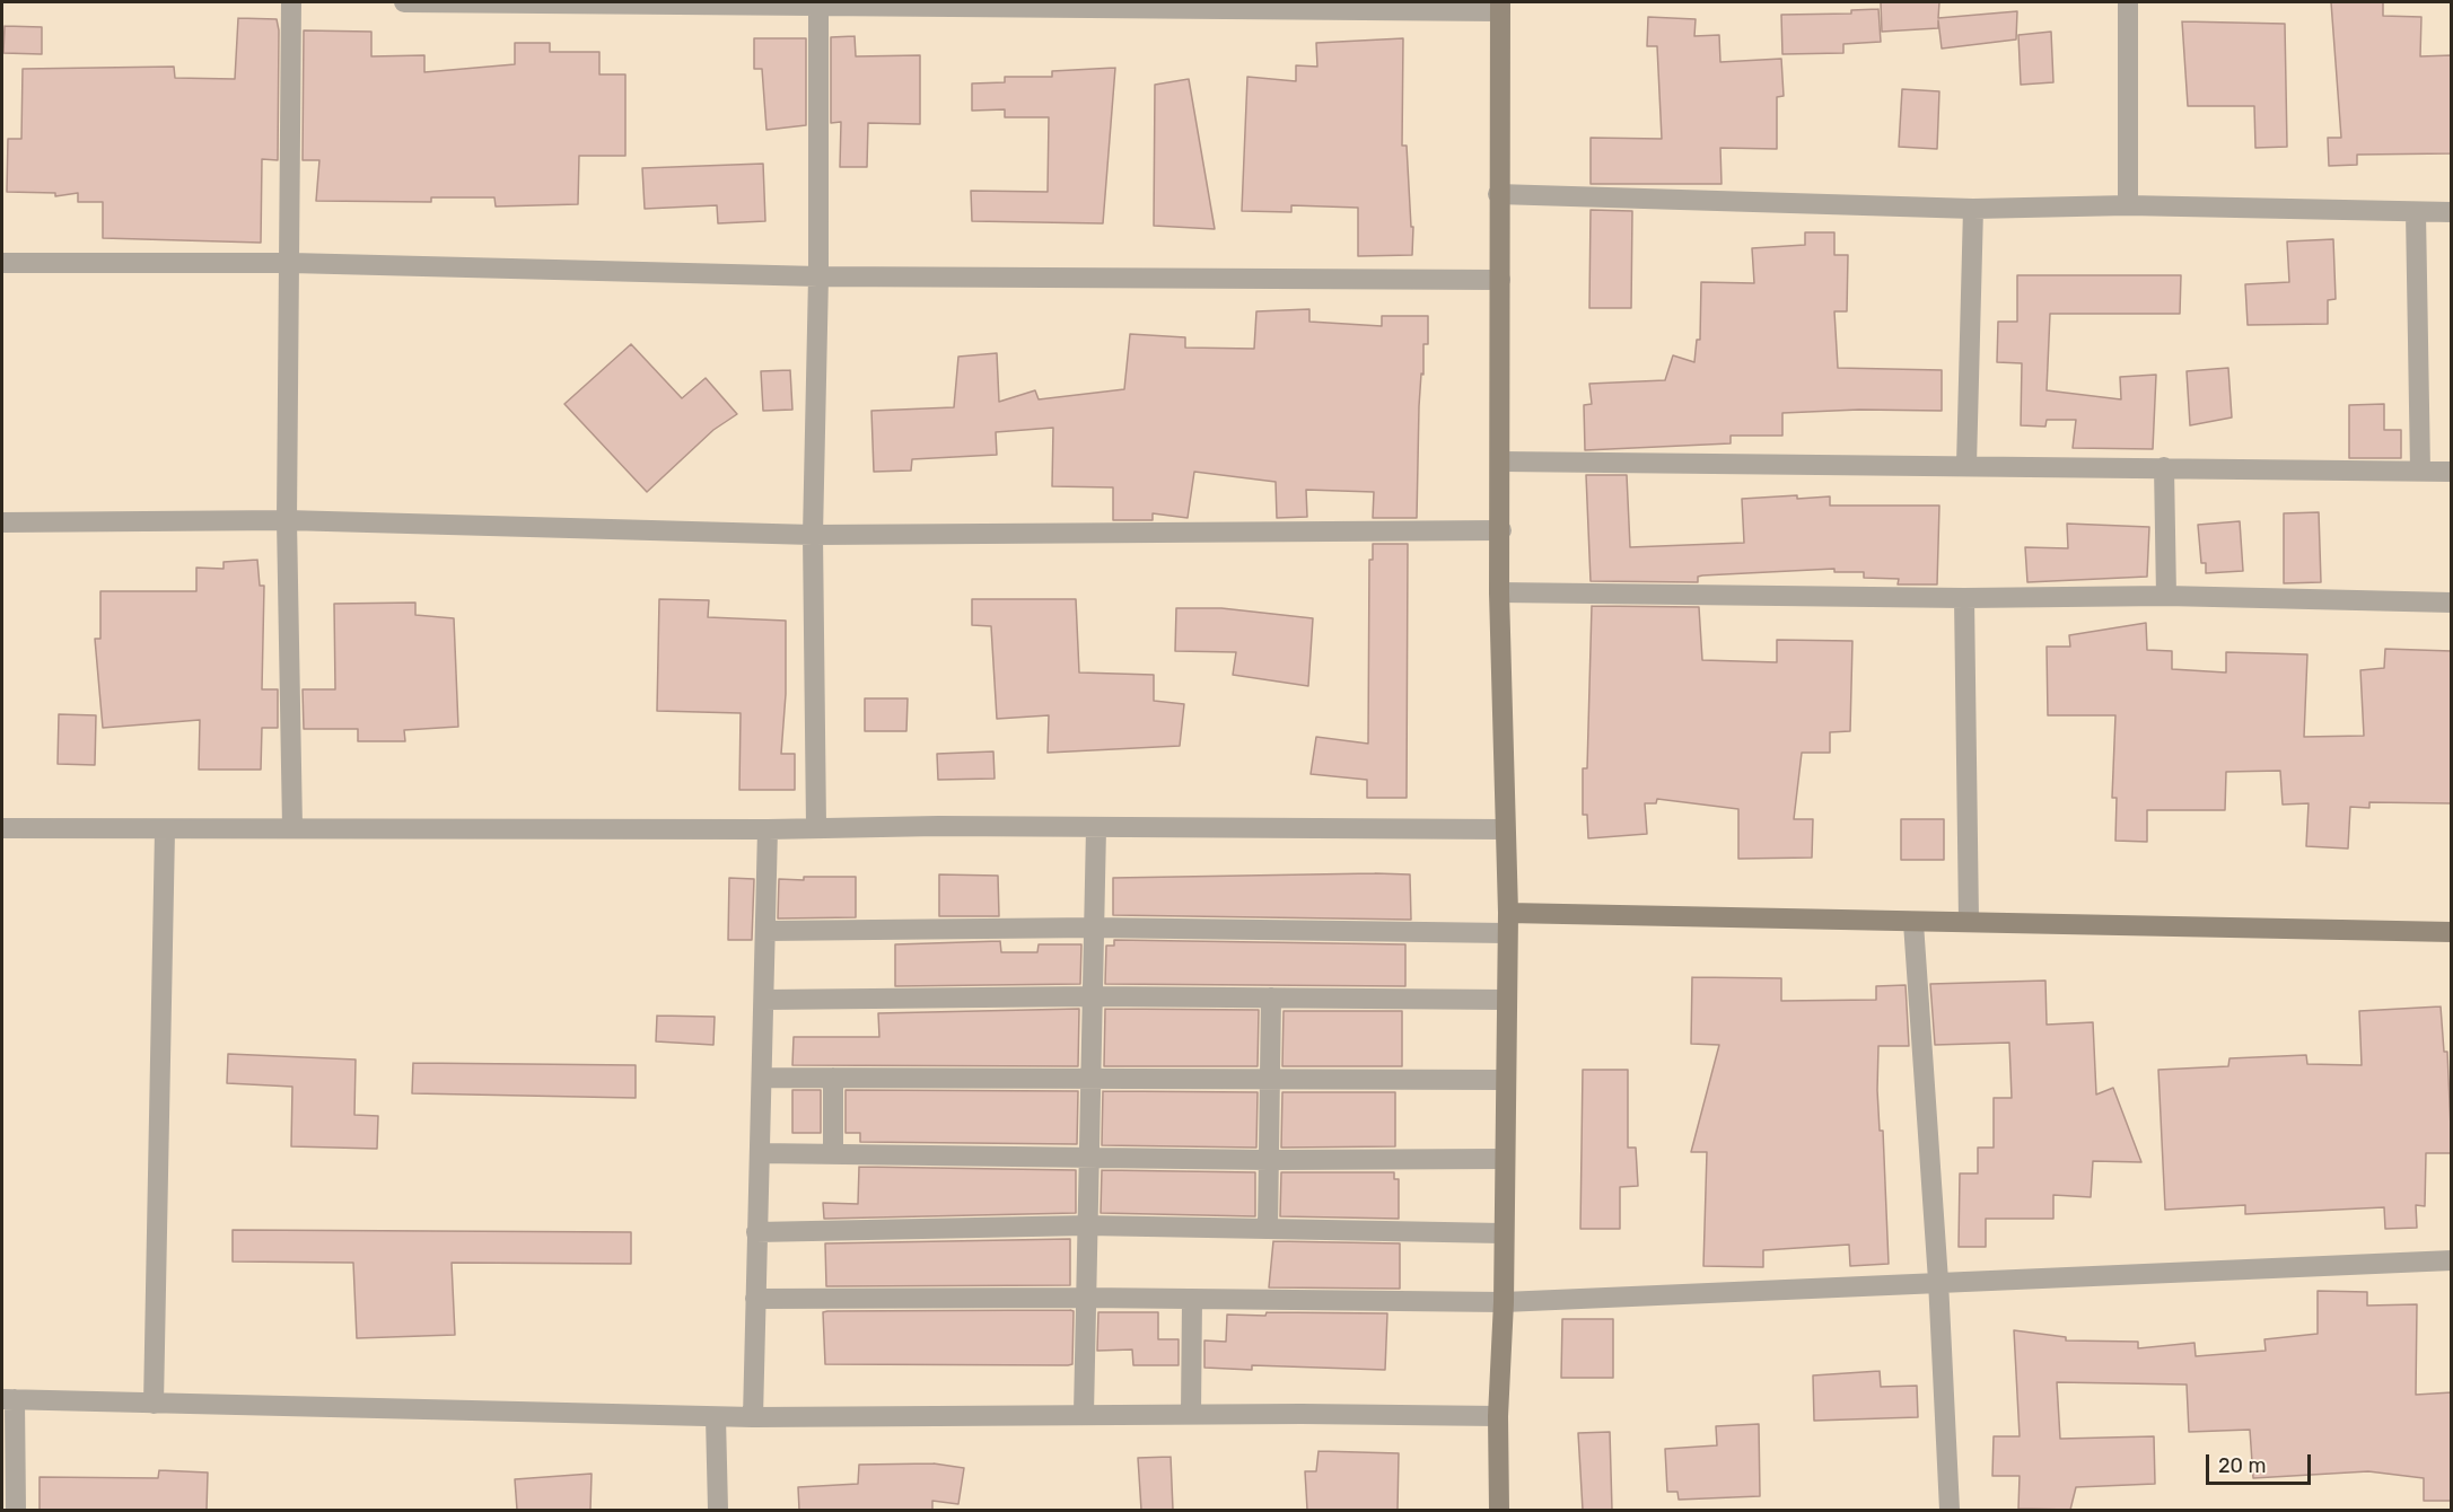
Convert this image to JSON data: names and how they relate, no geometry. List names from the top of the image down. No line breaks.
{"scale_bar":"20 m"}
